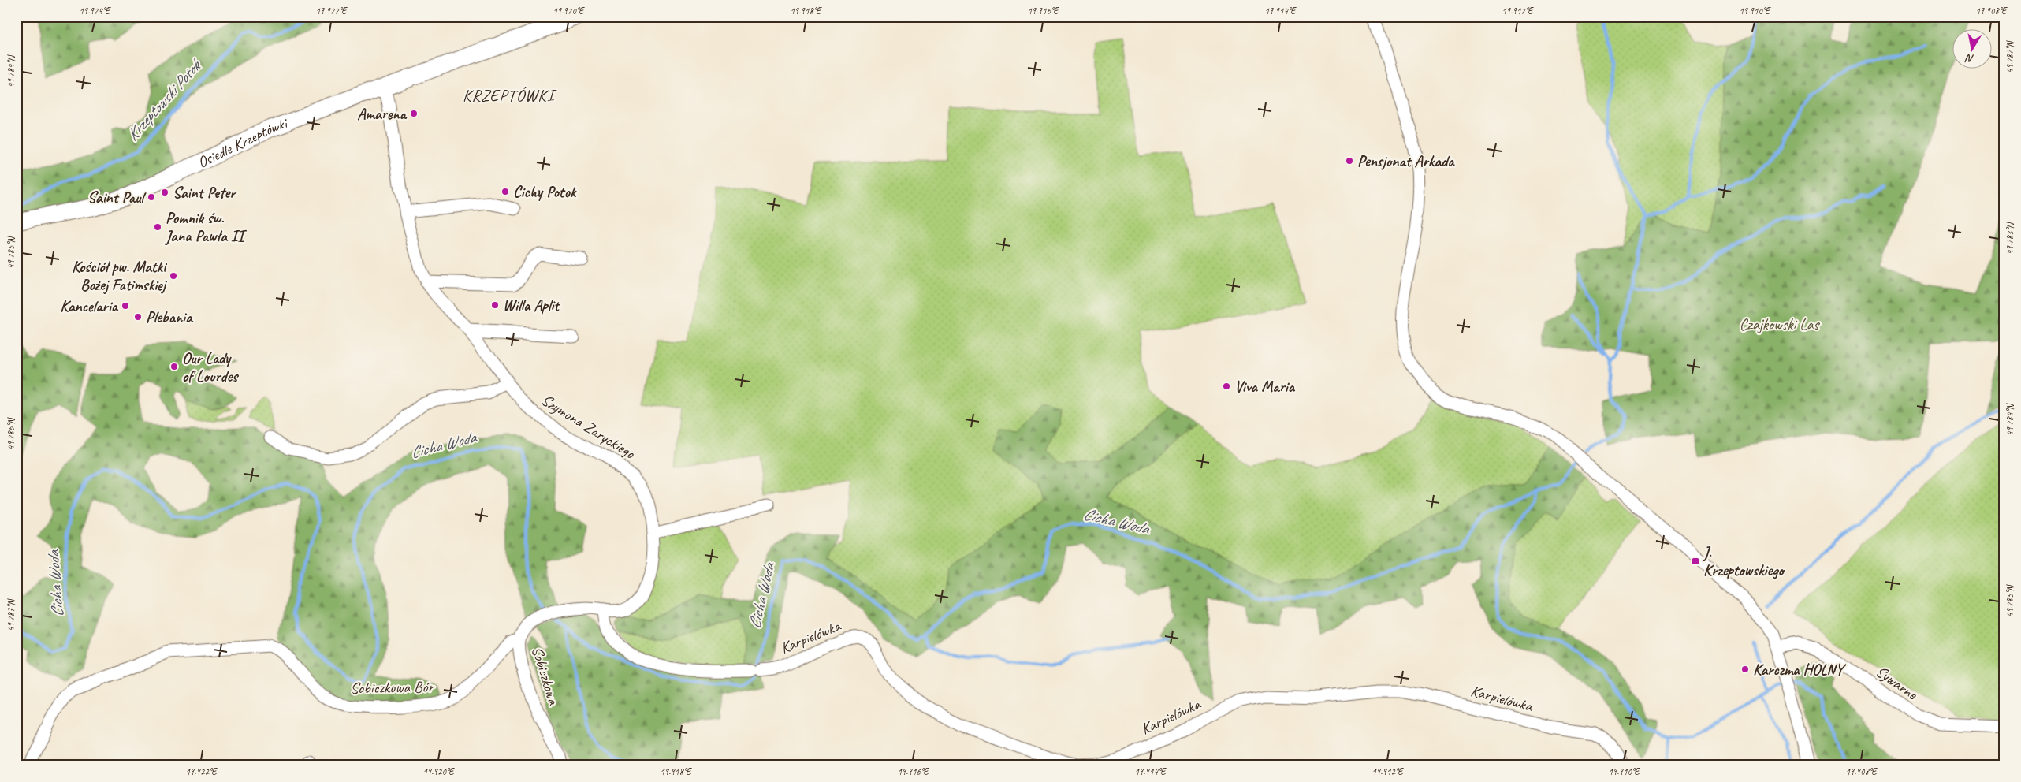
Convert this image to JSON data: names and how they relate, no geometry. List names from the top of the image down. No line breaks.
{"streets":{"main road":["Osiedle Krzeptówki"],"street":["Szymona Zaryckiego","Karpielówka","Sobiczkowa","Sywarne","Sobiczkowa Bór"]},"crossings":[["Osiedle Krzeptówki","Szymona Zaryckiego"],["Szymona Zaryckiego","Karpielówka"],["Szymona Zaryckiego","Sobiczkowa"],["Karpielówka","Sobiczkowa"],["Sobiczkowa","Sobiczkowa Bór"]],"districts":["KRZEPTÓWKI"],"water":["Krzeptowski Potok","Cicha Woda"],"parks":["Czajkowski Las"],"places":{"other":["Amarena","Pensjonat Arkada","Cichy Potok","Saint Peter","Saint Paul","Pomnik św. Jana Pawła II","Kościół pw. Matki Bożej Fatimskiej","Willa Aplit","Kancelaria","Plebania","Our Lady of Lourdes","Viva Maria","Karczma HOLNY"],"transit":["J. Krzeptowskiego"]},"north":"bottom","coordinates":["19.924°E","19.922°E","19.920°E","19.918°E","19.916°E","19.914°E","19.912°E","19.910°E","19.908°E","49.282°N","49.284°N","49.283°N","49.285°N","49.286°N","49.287°N"]}
